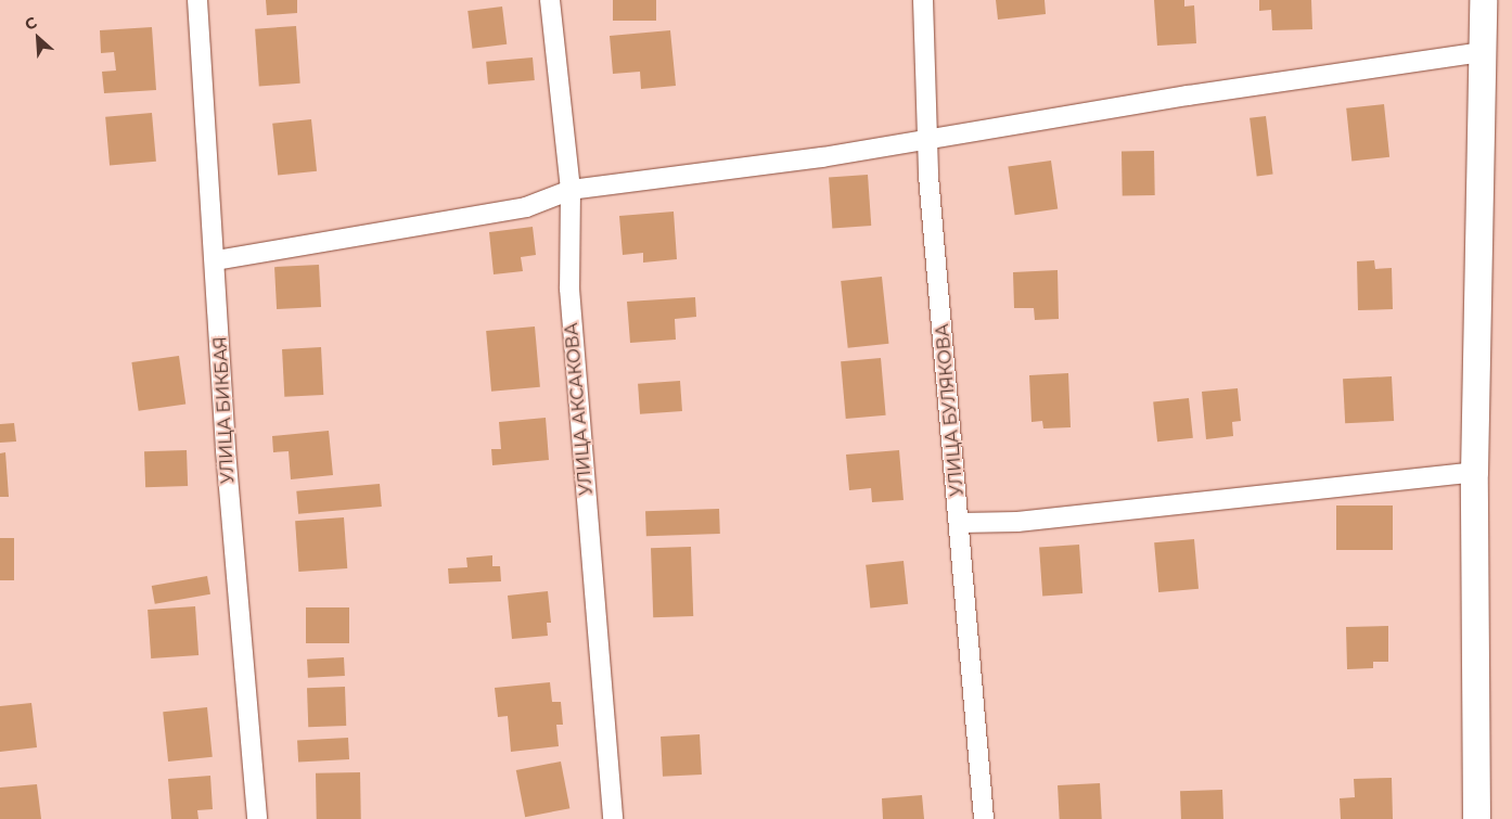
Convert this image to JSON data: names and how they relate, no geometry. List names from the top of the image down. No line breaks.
{"streets":{"street":["УЛИЦА АКСАКОВА","УЛИЦА БИКБАЯ","УЛИЦА БУЛЯКОВА"]},"north":"top left"}
